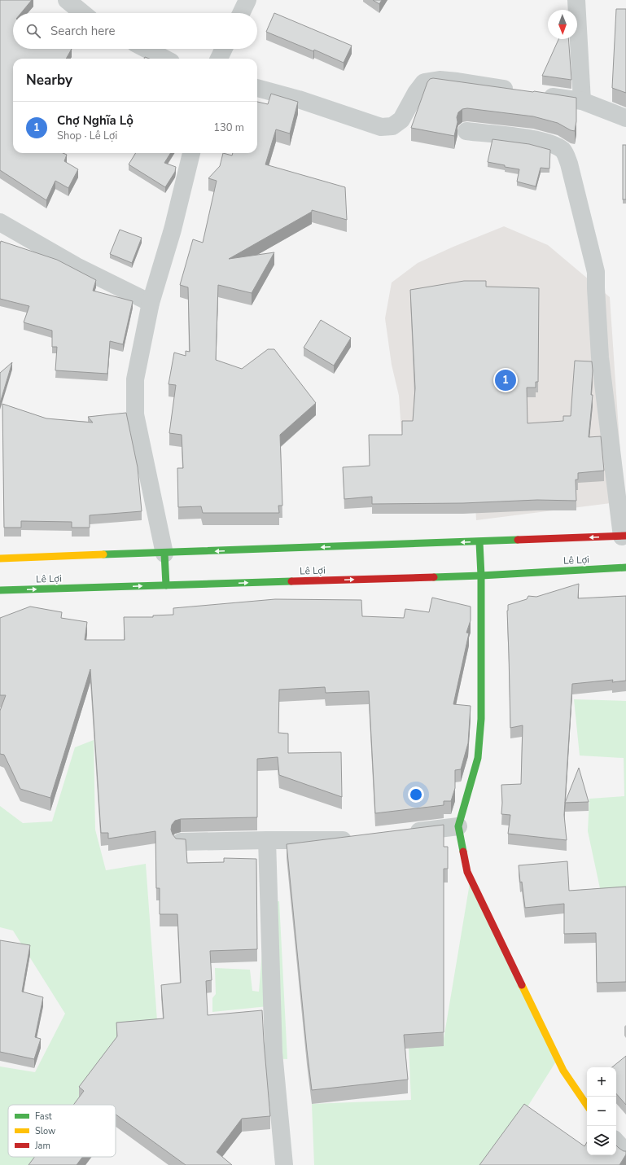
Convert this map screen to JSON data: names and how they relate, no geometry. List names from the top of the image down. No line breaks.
{"streets":{"main road":["Lê Lợi"]},"legend":["Fast","Slow","Jam"],"north":"bottom","page":{"search":"Search here","heading":"Nearby","list":[{"mark":"1","name":"Chợ Nghĩa Lộ","note":"Shop · Lê Lợi","value":"130 m"}],"pins":"1","map_buttons":["+","−"]}}
